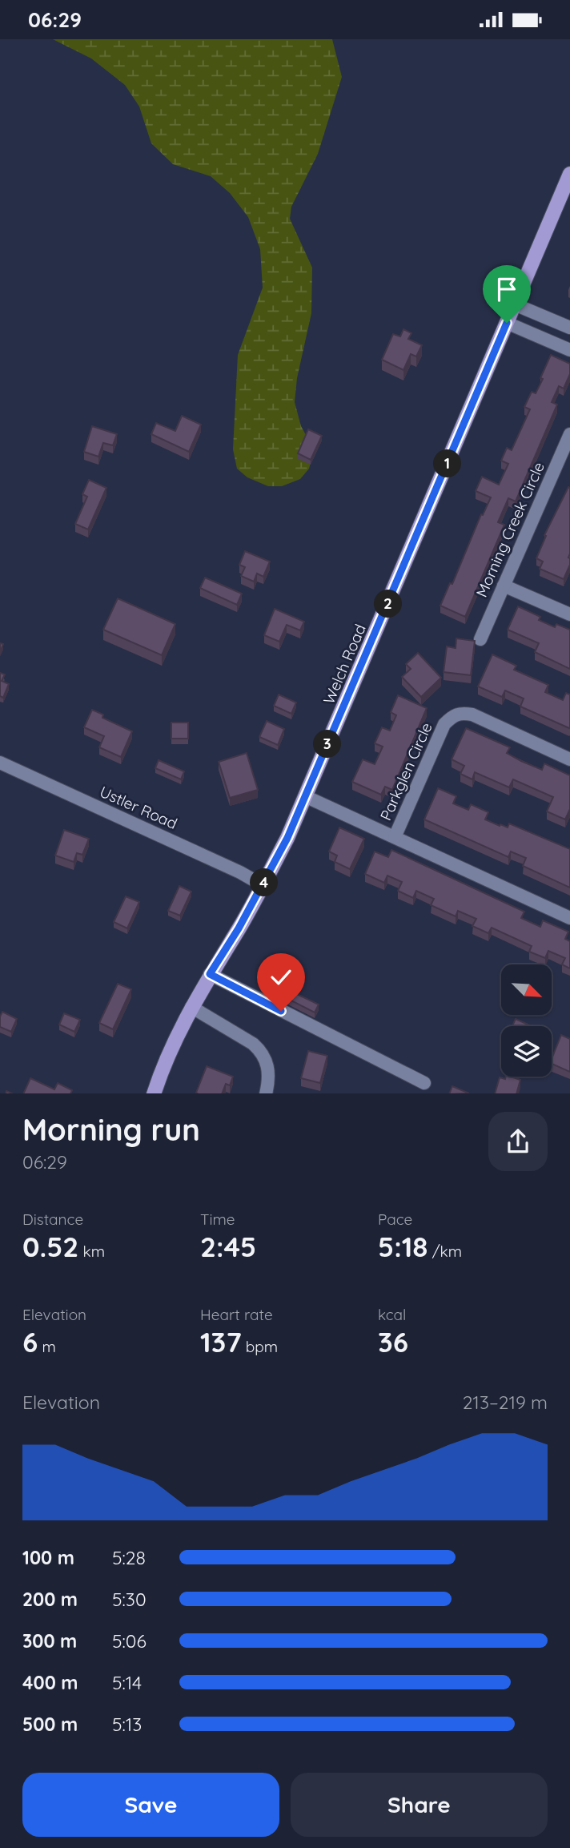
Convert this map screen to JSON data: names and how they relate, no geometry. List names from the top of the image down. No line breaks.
{"streets":{"main road":["Welch Road"],"street":["Morning Creek Circle","Parkglen Circle","Ustler Road"]},"crossings":[["Welch Road","Parkglen Circle"],["Welch Road","Ustler Road"]],"north":"bottom right","page":{"status":"06:29","pins":["1","2","3","4"],"heading":["Morning run","06:29"],"stats":[["Distance","0.52 km"],["Time","2:45"],["Pace","5:18 /km"],["Elevation","6 m"],["Heart rate","137 bpm"],["kcal","36"]],"chart":["Elevation","213–219 m"],"list":[{"name":"100 m","note":"5:28"},{"name":"200 m","note":"5:30"},{"name":"300 m","note":"5:06"},{"name":"400 m","note":"5:14"},{"name":"500 m","note":"5:13"}],"buttons":["Save","Share"]}}
